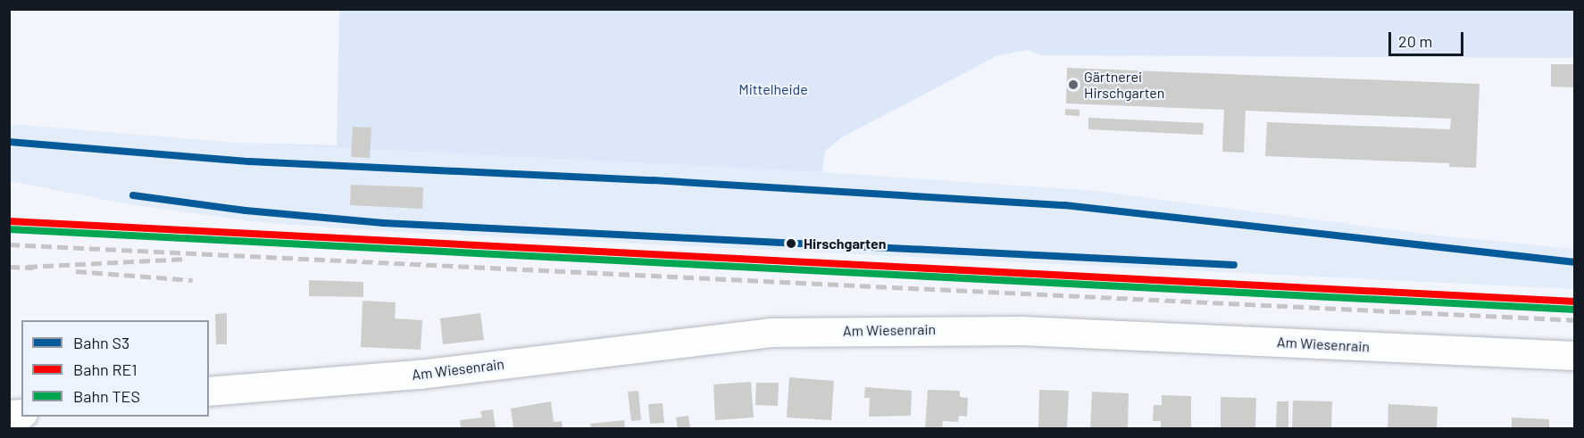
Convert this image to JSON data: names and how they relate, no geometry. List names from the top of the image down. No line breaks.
{"streets":{"street":["Am Wiesenrain"]},"parks":["Mittelheide"],"places":["Gärtnerei Hirschgarten","Hirschgarten"],"lines":["rail line S3","rail line RE1","rail line TES"],"legend":["Bahn S3","Bahn RE1","Bahn TES"],"scale_bar":"20 m"}
